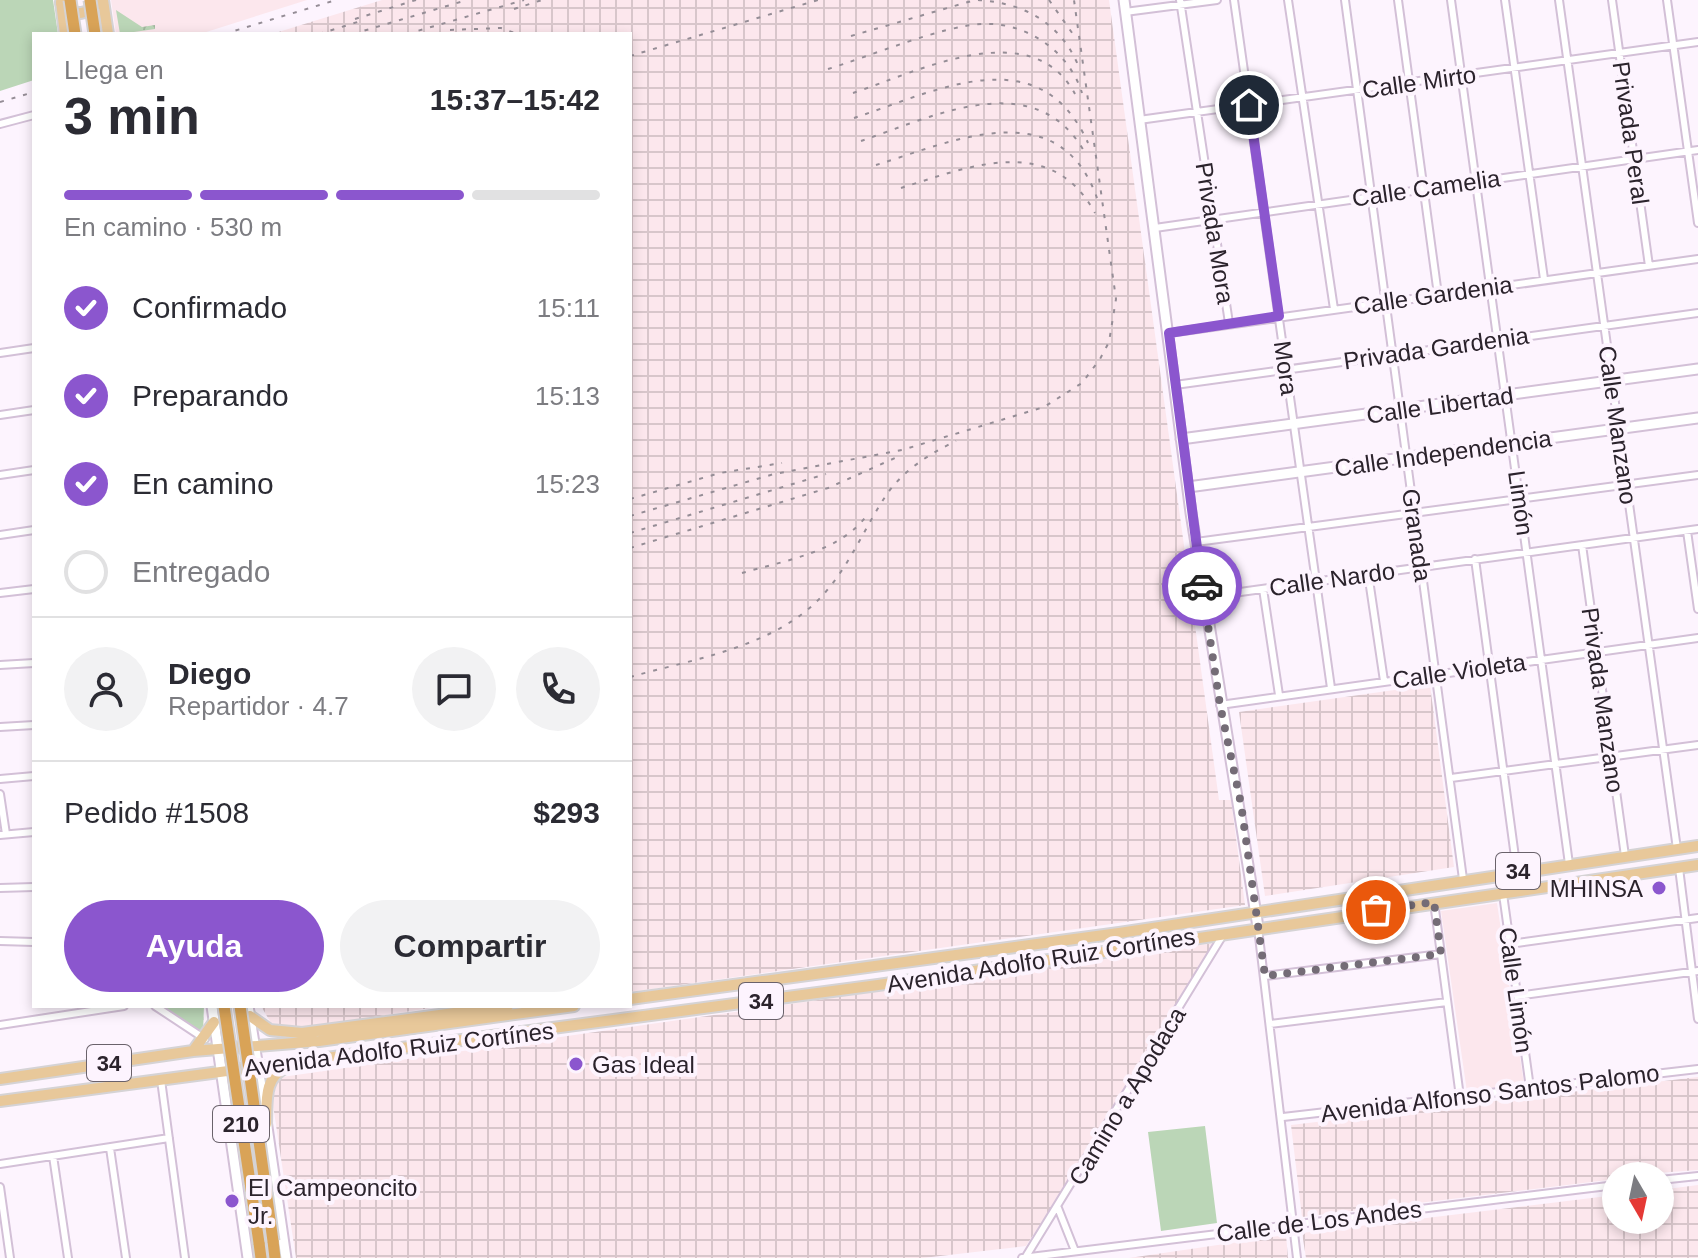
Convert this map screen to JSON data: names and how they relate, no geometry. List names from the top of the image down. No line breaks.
{"streets":{"highway":["210"],"main road":["34","Avenida Adolfo Ruiz Cortínes"],"street":["Calle Mirto","Privada Peral","Calle Camelia","Privada Mora","Calle Gardenia","Privada Gardenia","Mora","Calle Libertad","Calle Manzano","Calle Independencia","Limón","Granada","Calle Nardo","Calle Violeta","Privada Manzano","Calle Limón","Avenida Alfonso Santos Palomo","Camino a Apodaca","Calle de Los Andes"]},"crossings":[["Calle Mirto","Privada Peral"],["Calle Mirto","Privada Mora"],["Calle Mirto","Mora"],["Calle Mirto","Calle Manzano"],["Calle Mirto","Limón"],["Calle Mirto","Granada"],["Privada Peral","Calle Camelia"],["Privada Peral","Calle Gardenia"],["Calle Camelia","Privada Mora"],["Calle Camelia","Mora"],["Calle Camelia","Calle Manzano"],["Calle Camelia","Limón"],["Calle Camelia","Granada"],["Privada Mora","Calle Gardenia"],["Calle Gardenia","Mora"],["Calle Gardenia","Calle Manzano"],["Calle Gardenia","Limón"],["Calle Gardenia","Granada"],["Privada Gardenia","Mora"],["Privada Gardenia","Calle Manzano"],["Privada Gardenia","Limón"],["Privada Gardenia","Granada"],["Mora","Calle Libertad"],["Mora","Calle Independencia"],["Mora","Calle Nardo"],["Mora","Calle Violeta"],["Calle Libertad","Calle Manzano"],["Calle Libertad","Limón"],["Calle Libertad","Granada"],["Calle Manzano","Calle Independencia"],["Calle Manzano","Calle Nardo"],["Calle Manzano","Calle Violeta"],["Calle Manzano","34"],["Calle Independencia","Limón"],["Calle Independencia","Granada"],["Limón","Calle Nardo"],["Limón","Calle Violeta"],["Limón","34"],["Granada","Calle Nardo"],["Granada","Calle Violeta"],["Granada","34"],["Calle Nardo","Privada Manzano"],["Calle Violeta","Privada Manzano"],["Privada Manzano","34"],["34","Avenida Adolfo Ruiz Cortínes"],["34","Calle Limón"],["34","Camino a Apodaca"],["Avenida Adolfo Ruiz Cortínes","Camino a Apodaca"],["Calle Limón","Avenida Alfonso Santos Palomo"],["Camino a Apodaca","Calle de Los Andes"]],"places":["MHINSA","Gas Ideal","El Campeoncito Jr."],"north":"bottom","page":{"heading":["3 min","Llega en","15:37–15:42"],"panel":["Diego","Repartidor · 4.7","Pedido #1508","$293"],"bar":"En camino · 530 m","list":[["Confirmado","15:11"],["Preparando","15:13"],["En camino","15:23"],"Entregado"],"buttons":["Ayuda","Compartir"]}}
